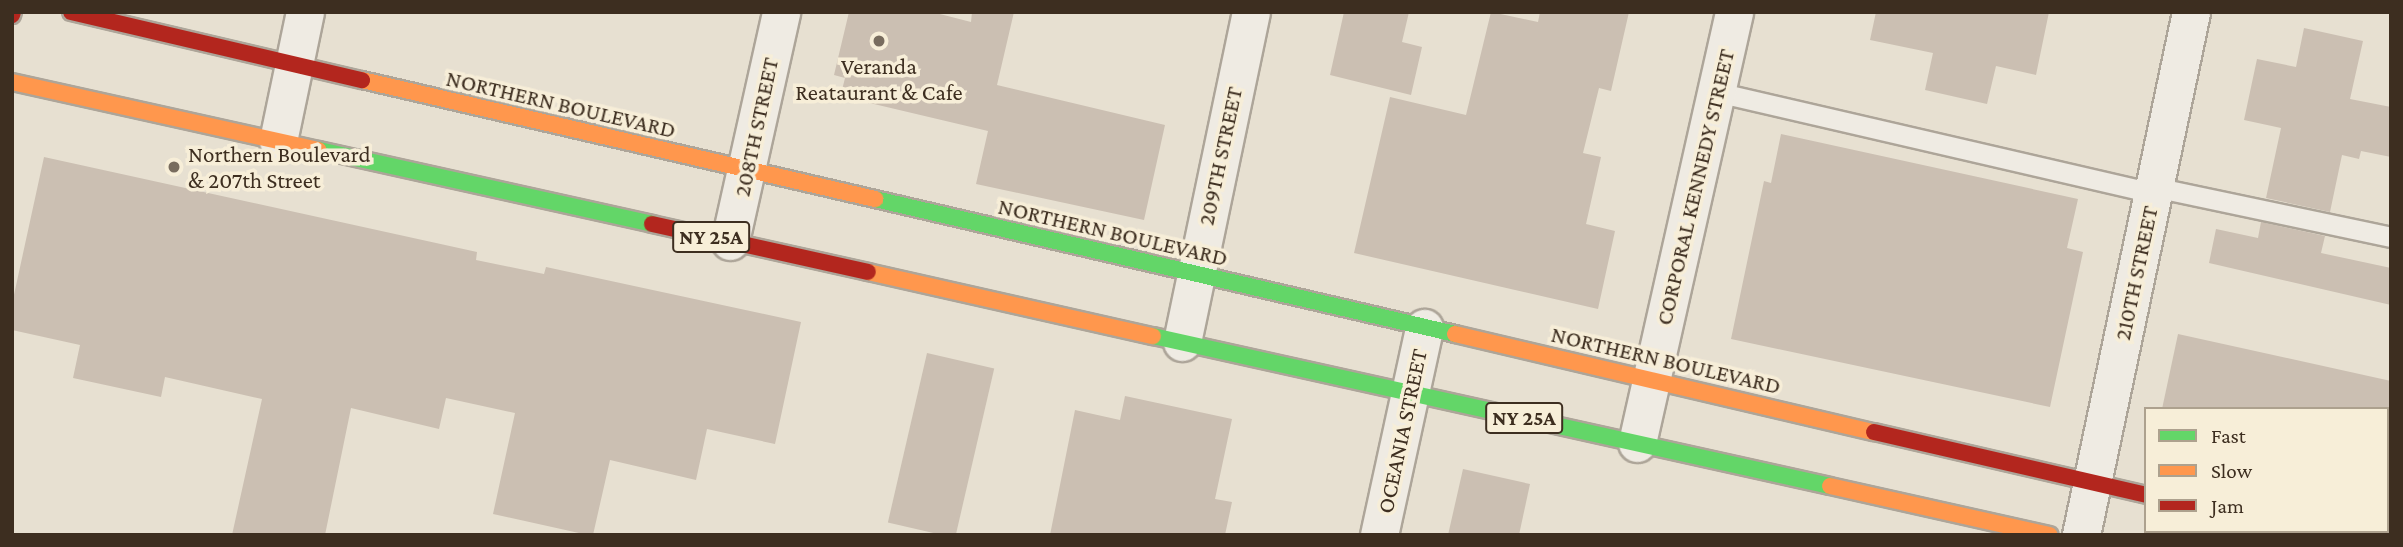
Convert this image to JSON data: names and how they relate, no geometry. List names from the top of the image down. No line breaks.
{"streets":{"main road":["NORTHERN BOULEVARD","NY 25A"],"street":["208TH STREET","209TH STREET","CORPORAL KENNEDY STREET","210TH STREET","OCEANIA STREET"]},"crossings":[["NORTHERN BOULEVARD","208TH STREET"],["NORTHERN BOULEVARD","209TH STREET"],["NORTHERN BOULEVARD","CORPORAL KENNEDY STREET"],["NORTHERN BOULEVARD","210TH STREET"],["NORTHERN BOULEVARD","OCEANIA STREET"],["208TH STREET","NY 25A"],["209TH STREET","NY 25A"],["CORPORAL KENNEDY STREET","NY 25A"],["NY 25A","OCEANIA STREET"]],"places":["Veranda Reataurant & Cafe","Northern Boulevard & 207th Street"],"legend":["Fast","Slow","Jam"]}
